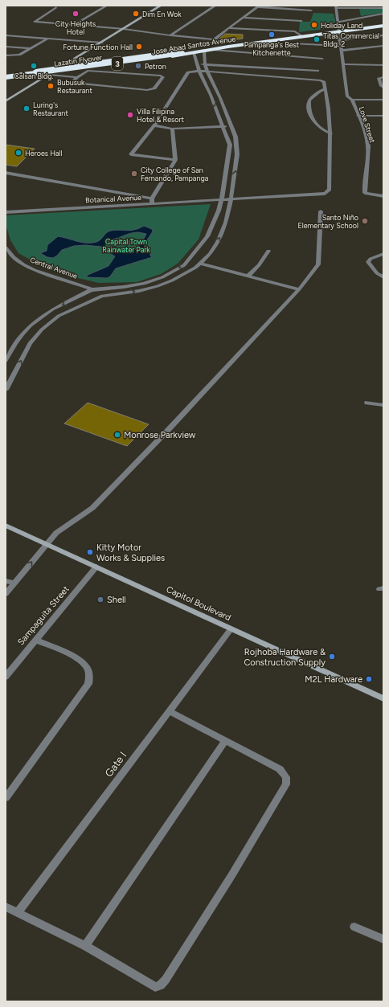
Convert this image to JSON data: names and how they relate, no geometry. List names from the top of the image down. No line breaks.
{"streets":{"highway":["Jose Abad Santos Avenue","Lazatin Flyover","3"],"main road":["Capitol Boulevard"],"street":["Love Street","Botanical Avenue","Central Avenue","Sampaguita Street","Gate I"]},"crossings":[["Jose Abad Santos Avenue","Lazatin Flyover"],["Capitol Boulevard","Sampaguita Street"],["Capitol Boulevard","Gate I"]],"parks":["Capital Town Rainwater Park"],"places":["City Heights Hotel","Dim En Wok","Holiday Land","Pampanga's Best Kitchenette","Titas Commercial Bldg. 2","Fortune Function Hall","Calsan Bldg.","Petron","Bubusuk Restaurant","Luring's Restaurant","Villa Filipina Hotel & Resort","Heroes Hall","City College of San Fernando, Pampanga","Santo Niño Elementary School","Monrose Parkview","Kitty Motor Works & Supplies","Shell","Rojhoba Hardware & Construction Supply","M2L Hardware"]}
